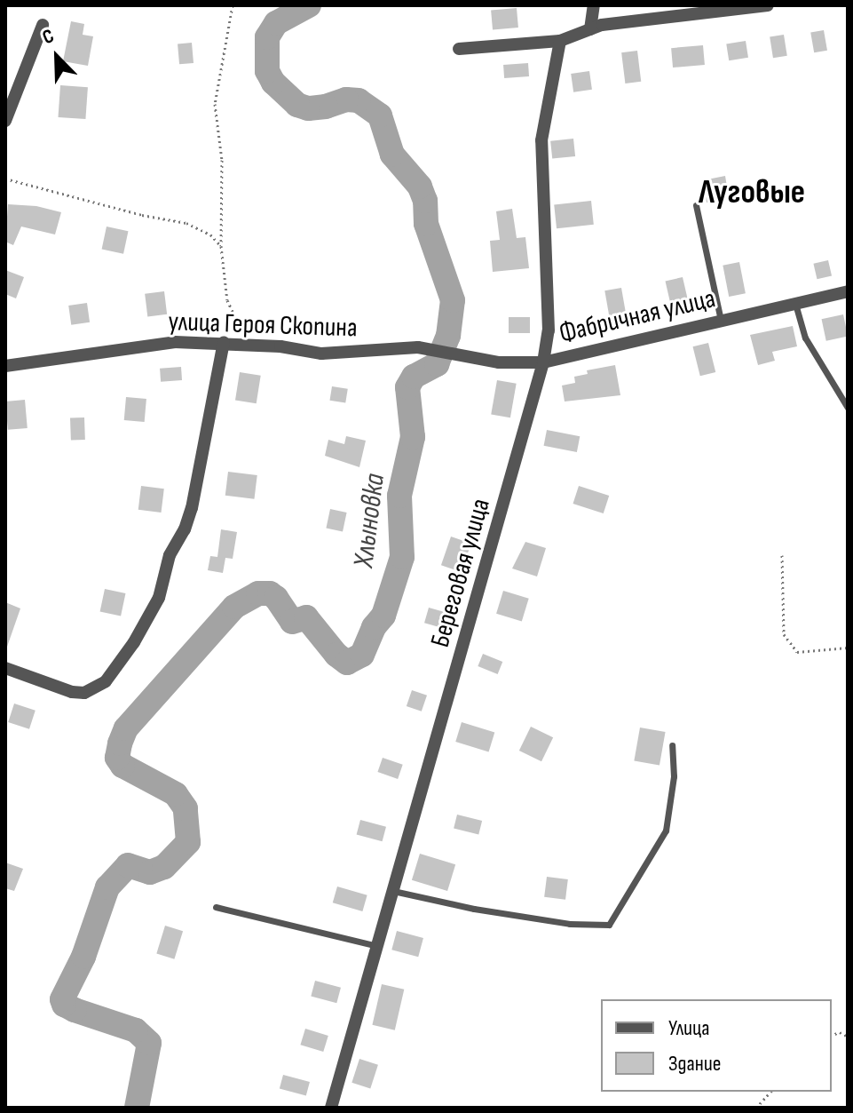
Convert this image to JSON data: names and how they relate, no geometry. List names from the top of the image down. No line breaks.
{"streets":{"street":["Фабричная улица","улица Героя Скопина","Береговая улица"]},"crossings":[["Фабричная улица","улица Героя Скопина"],["Фабричная улица","Береговая улица"]],"districts":["Луговые"],"water":["Хлыновка"],"legend":["Улица","Здание"],"north":"top left"}
